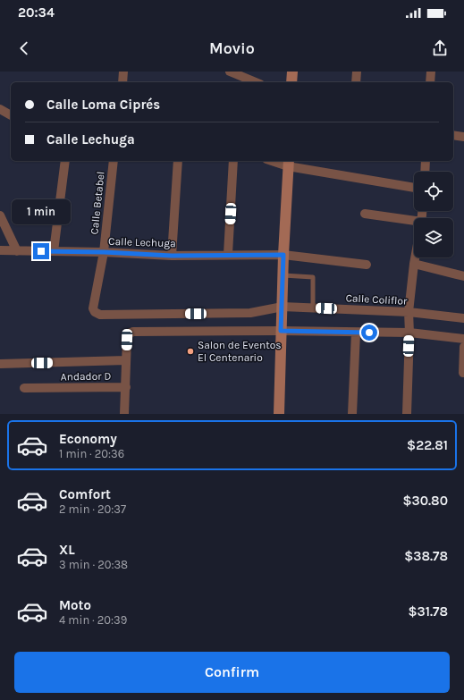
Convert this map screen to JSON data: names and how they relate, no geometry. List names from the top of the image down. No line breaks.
{"streets":{"street":["Calle Betabel","Calle Lechuga","Calle Coliflor","Andador D"]},"crossings":[["Calle Betabel","Calle Lechuga"],["Calle Betabel","Calle Coliflor"]],"places":["Salon de Eventos El Centenario"],"page":{"status":"20:34","header":"Movio","banner":["Calle Loma Ciprés","Calle Lechuga"],"bubble":"1 min","list":[{"name":"Economy","note":"1 min · 20:36","value":"$22.81"},{"name":"Comfort","note":"2 min · 20:37","value":"$30.80"},{"name":"XL","note":"3 min · 20:38","value":"$38.78"},{"name":"Moto","note":"4 min · 20:39","value":"$31.78"}],"buttons":"Confirm"}}
